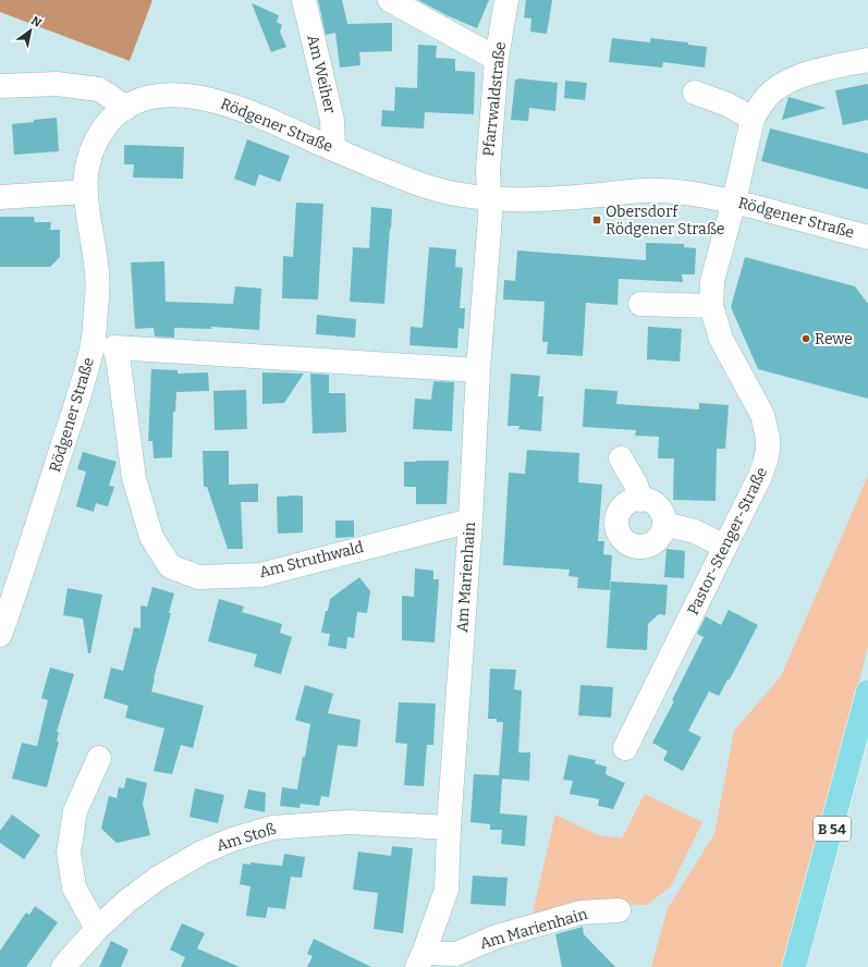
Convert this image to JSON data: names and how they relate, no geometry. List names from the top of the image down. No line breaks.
{"streets":{"main road":["B 54"],"street":["Am Weiher","Pfarrwaldstraße","Rödgener Straße","Pastor-Stenger-Straße","Am Struthwald","Am Marienhain","Am Stoß"]},"crossings":[["Am Weiher","Rödgener Straße"],["Pfarrwaldstraße","Rödgener Straße"],["Pfarrwaldstraße","Am Marienhain"],["Rödgener Straße","Pastor-Stenger-Straße"],["Rödgener Straße","Am Struthwald"],["Rödgener Straße","Am Marienhain"],["Am Struthwald","Am Marienhain"],["Am Marienhain","Am Stoß"]],"places":{"transit":["Obersdorf Rödgener Straße"],"other":["Rewe"]},"north":"top right"}
